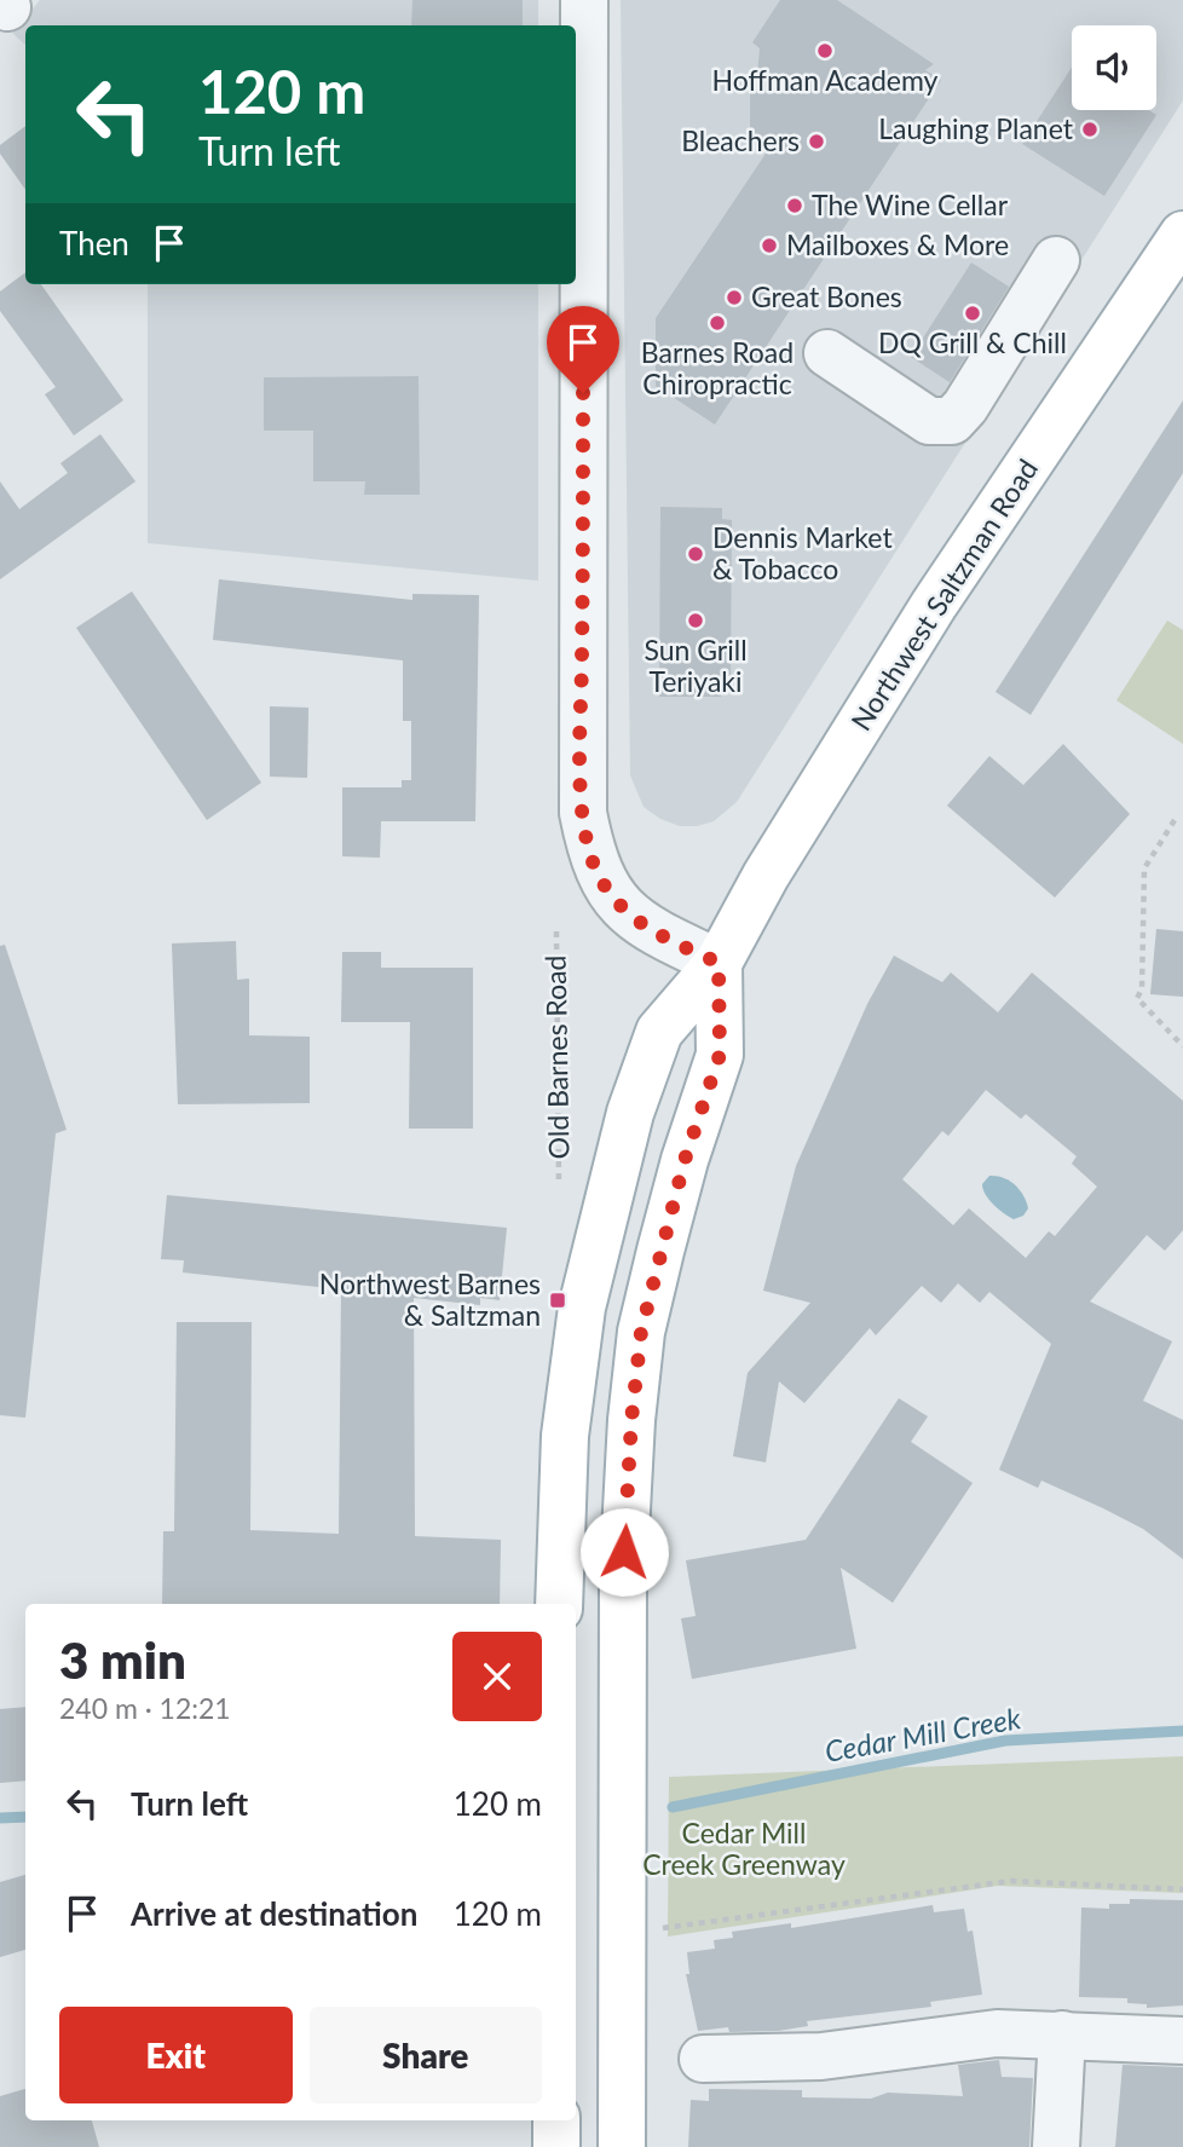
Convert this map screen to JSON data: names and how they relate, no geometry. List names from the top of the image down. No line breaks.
{"streets":{"main road":["Northwest Saltzman Road"],"path":["Old Barnes Road"]},"water":["Cedar Mill Creek"],"parks":["Cedar Mill Creek Greenway"],"places":{"other":["Hoffman Academy","Laughing Planet","Bleachers","The Wine Cellar","Mailboxes & More","Great Bones","DQ Grill & Chill","Barnes Road Chiropractic","Dennis Market & Tobacco","Sun Grill Teriyaki"],"transit":["Northwest Barnes & Saltzman"]},"page":{"turn":["120 m","Turn left"],"then":"Then","heading":["3 min","240 m · 12:21"],"list":[{"name":"Turn left","value":"120 m"},{"name":"Arrive at destination","value":"120 m"}],"buttons":["Exit","Share"]}}
